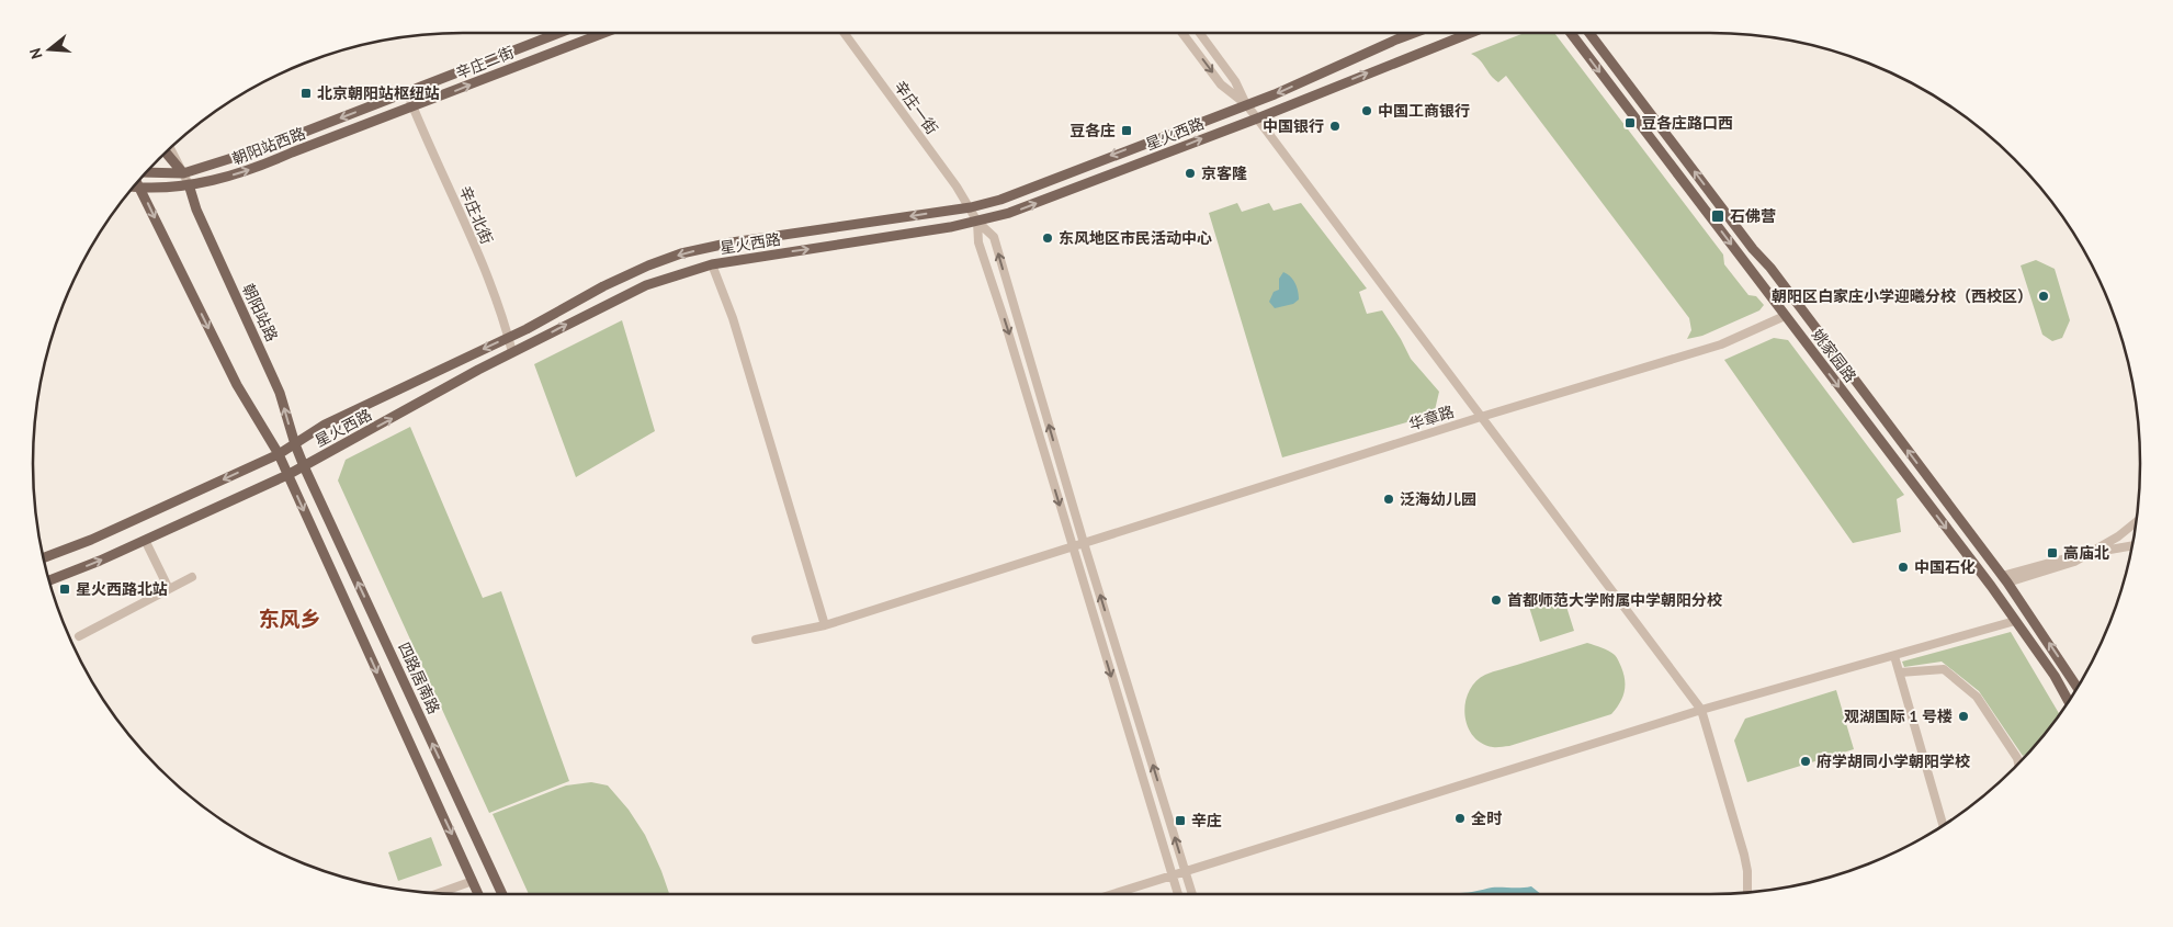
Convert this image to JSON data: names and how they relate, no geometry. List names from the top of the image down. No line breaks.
{"streets":{"main road":["辛庄二街","星火西路","朝阳站西路","朝阳站路","姚家园路","四路居南路"],"street":["辛庄一街","辛庄北街","华章路"]},"crossings":[["辛庄二街","朝阳站西路"],["辛庄二街","辛庄北街"],["辛庄一街","星火西路"],["星火西路","辛庄北街"],["星火西路","朝阳站路"],["星火西路","四路居南路"],["朝阳站西路","辛庄北街"],["朝阳站西路","朝阳站路"],["朝阳站路","四路居南路"],["姚家园路","华章路"]],"one_way":["朝阳站路"],"districts":["东风乡"],"places":{"transit":["北京朝阳站枢纽站","豆各庄路口西","豆各庄","石佛营","高庙北","星火西路北站","辛庄"],"other":["中国工商银行","中国银行","京客隆","东风地区市民活动中心","朝阳区白家庄小学迎曦分校（西校区）","泛海幼儿园","中国石化","首都师范大学附属中学朝阳分校","观湖国际 1 号楼","府学胡同小学朝阳学校","全时"]},"north":"left"}
